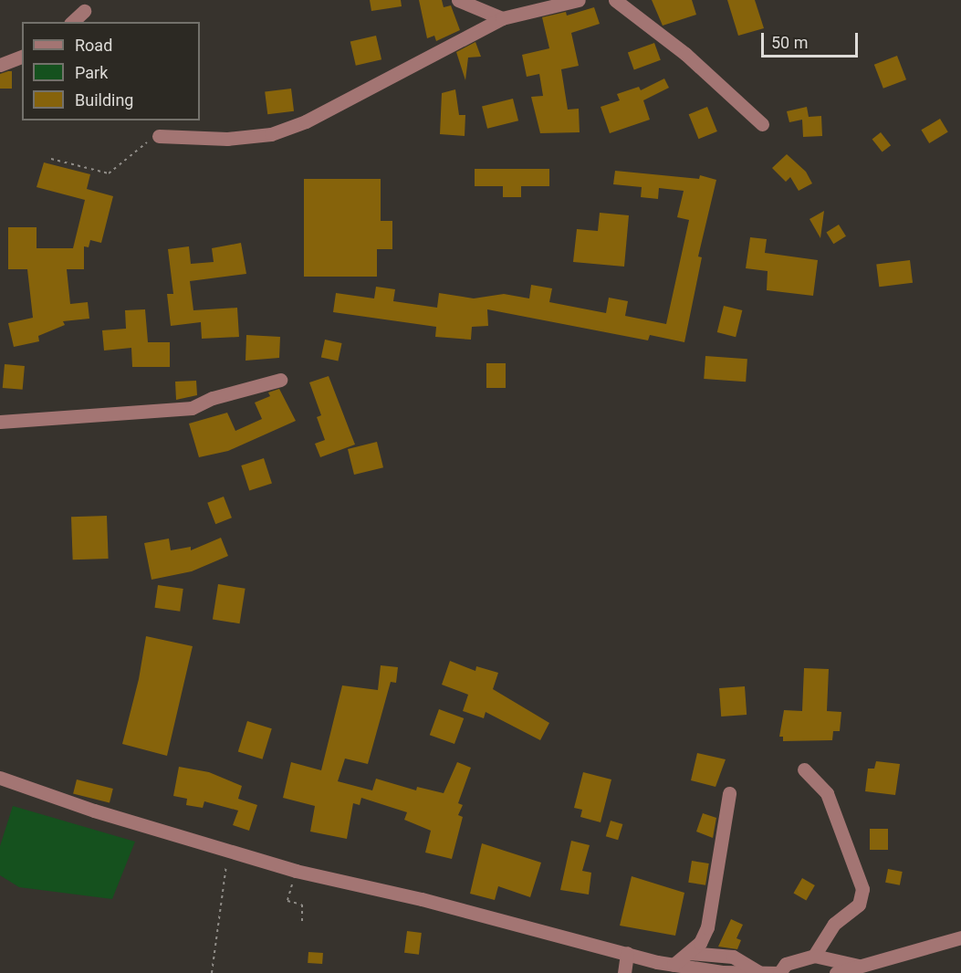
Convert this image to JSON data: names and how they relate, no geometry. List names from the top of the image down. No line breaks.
{"legend":["Road","Park","Building"],"scale_bar":"50 m"}
